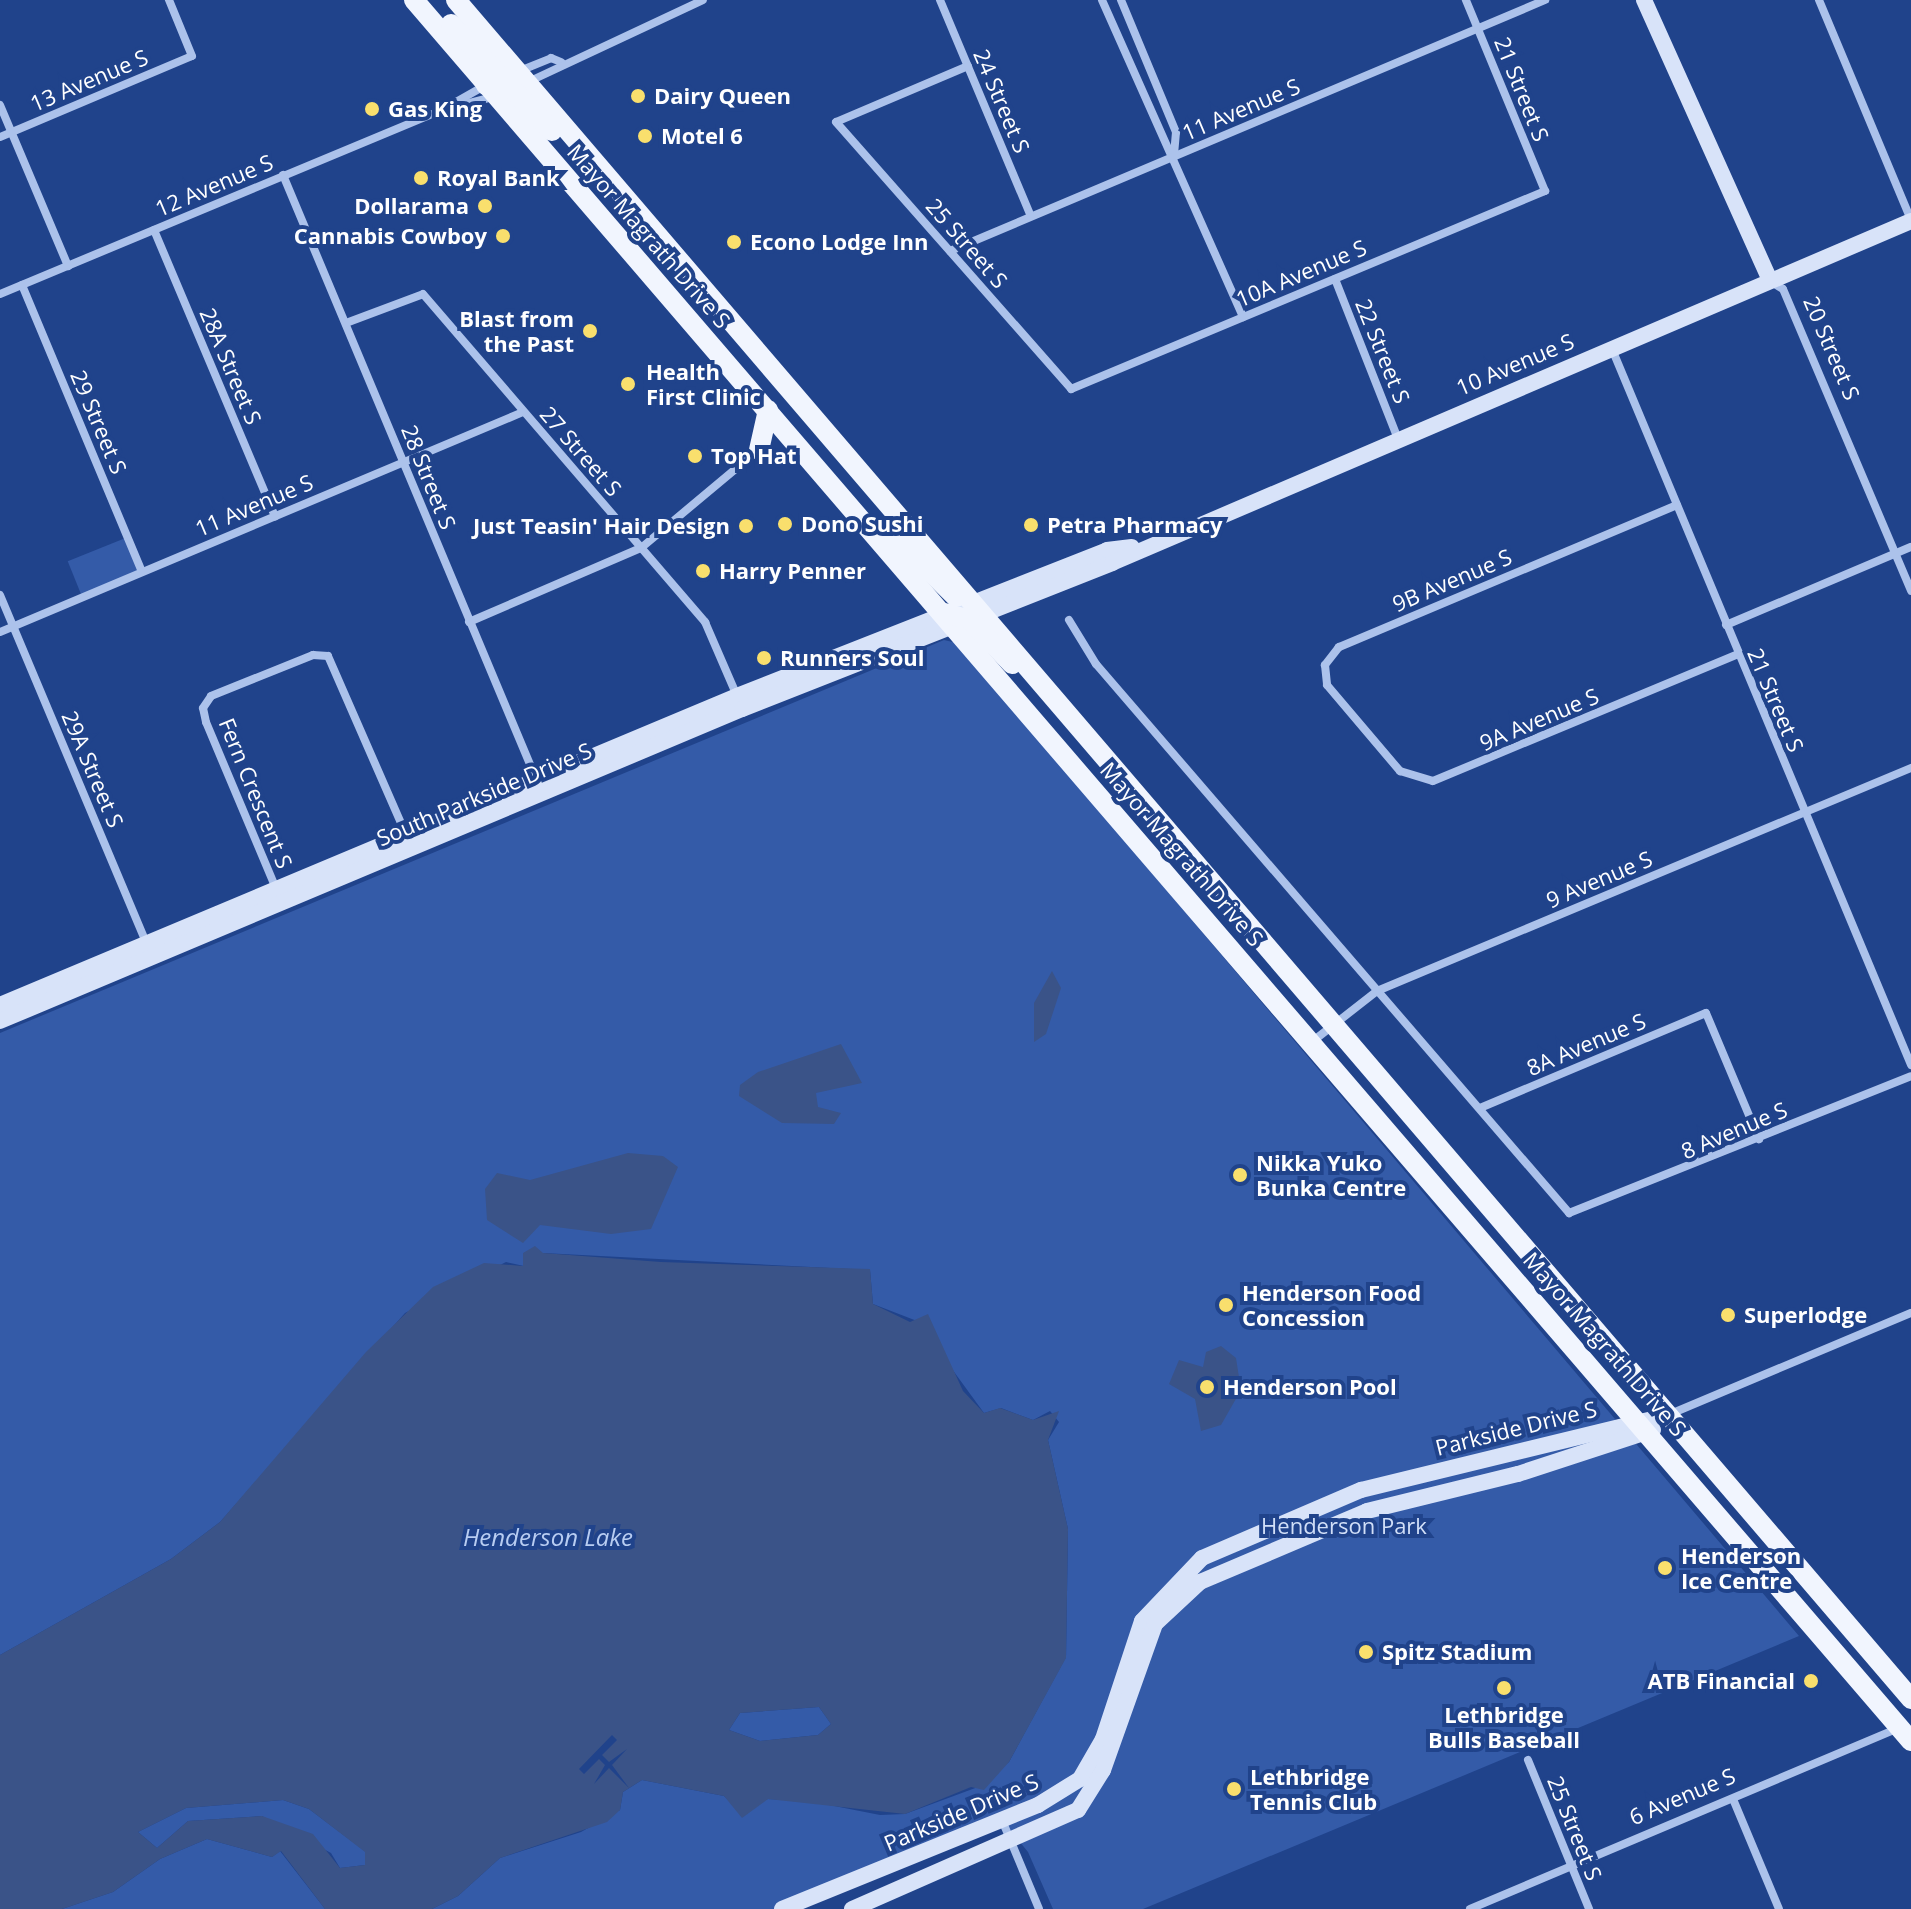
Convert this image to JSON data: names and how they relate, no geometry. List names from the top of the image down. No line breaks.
{"streets":{"main road":["Mayor Magrath Drive S"],"street":["13 Avenue S","21 Street S","24 Street S","11 Avenue S","12 Avenue S","25 Street S","10A Avenue S","20 Street S","22 Street S","10 Avenue S","28A Street S","29 Street S","27 Street S","28 Street S","9B Avenue S","9A Avenue S","29A Street S","Fern Crescent S","South Parkside Drive S","9 Avenue S","8A Avenue S","8 Avenue S","Parkside Drive S","6 Avenue S"]},"crossings":[["21 Street S","11 Avenue S"],["21 Street S","10A Avenue S"],["21 Street S","10 Avenue S"],["21 Street S","9B Avenue S"],["21 Street S","9A Avenue S"],["21 Street S","9 Avenue S"],["24 Street S","11 Avenue S"],["24 Street S","25 Street S"],["11 Avenue S","25 Street S"],["11 Avenue S","28A Street S"],["11 Avenue S","29 Street S"],["11 Avenue S","27 Street S"],["11 Avenue S","28 Street S"],["11 Avenue S","29A Street S"],["12 Avenue S","Mayor Magrath Drive S"],["12 Avenue S","28A Street S"],["12 Avenue S","29 Street S"],["12 Avenue S","28 Street S"],["Mayor Magrath Drive S","10 Avenue S"],["Mayor Magrath Drive S","South Parkside Drive S"],["Mayor Magrath Drive S","9 Avenue S"],["Mayor Magrath Drive S","Parkside Drive S"],["Mayor Magrath Drive S","6 Avenue S"],["25 Street S","10A Avenue S"],["25 Street S","6 Avenue S"],["10A Avenue S","22 Street S"],["20 Street S","10 Avenue S"],["22 Street S","10 Avenue S"],["10 Avenue S","South Parkside Drive S"],["27 Street S","28 Street S"],["27 Street S","South Parkside Drive S"],["28 Street S","South Parkside Drive S"],["9B Avenue S","9A Avenue S"],["29A Street S","South Parkside Drive S"],["Fern Crescent S","South Parkside Drive S"],["8A Avenue S","8 Avenue S"]],"water":["Henderson Lake"],"parks":["Henderson Park"],"places":["Dairy Queen","Gas King","Motel 6","Royal Bank","Dollarama","Cannabis Cowboy","Econo Lodge Inn","Blast from the Past","Health First Clinic","Top Hat","Dono Sushi","Petra Pharmacy","Just Teasin' Hair Design","Harry Penner","Runners Soul","Nikka Yuko Bunka Centre","Henderson Food Concession","Superlodge","Henderson Pool","Henderson Ice Centre","Spitz Stadium","ATB Financial","Lethbridge Bulls Baseball","Lethbridge Tennis Club"]}
